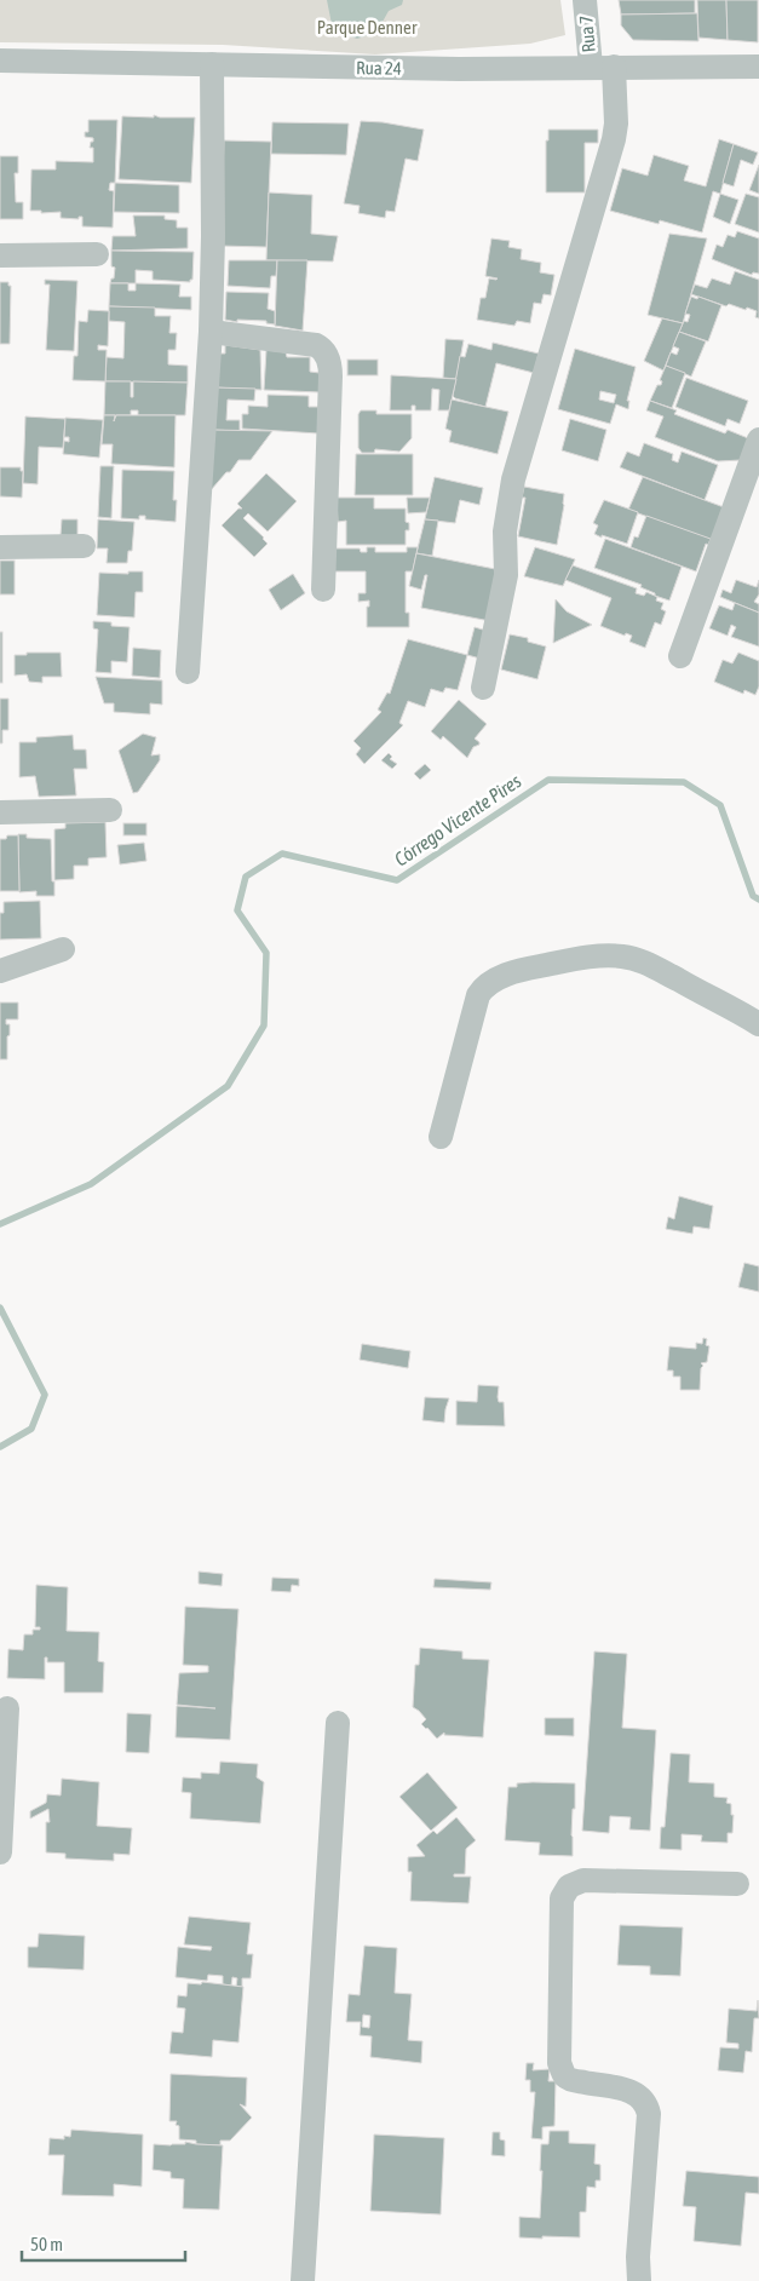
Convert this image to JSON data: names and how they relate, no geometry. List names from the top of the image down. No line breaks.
{"streets":{"street":["Rua 7","Rua 24"]},"crossings":[["Rua 7","Rua 24"]],"water":["Córrego Vicente Pires"],"parks":["Parque Denner"],"scale_bar":"50 m"}
